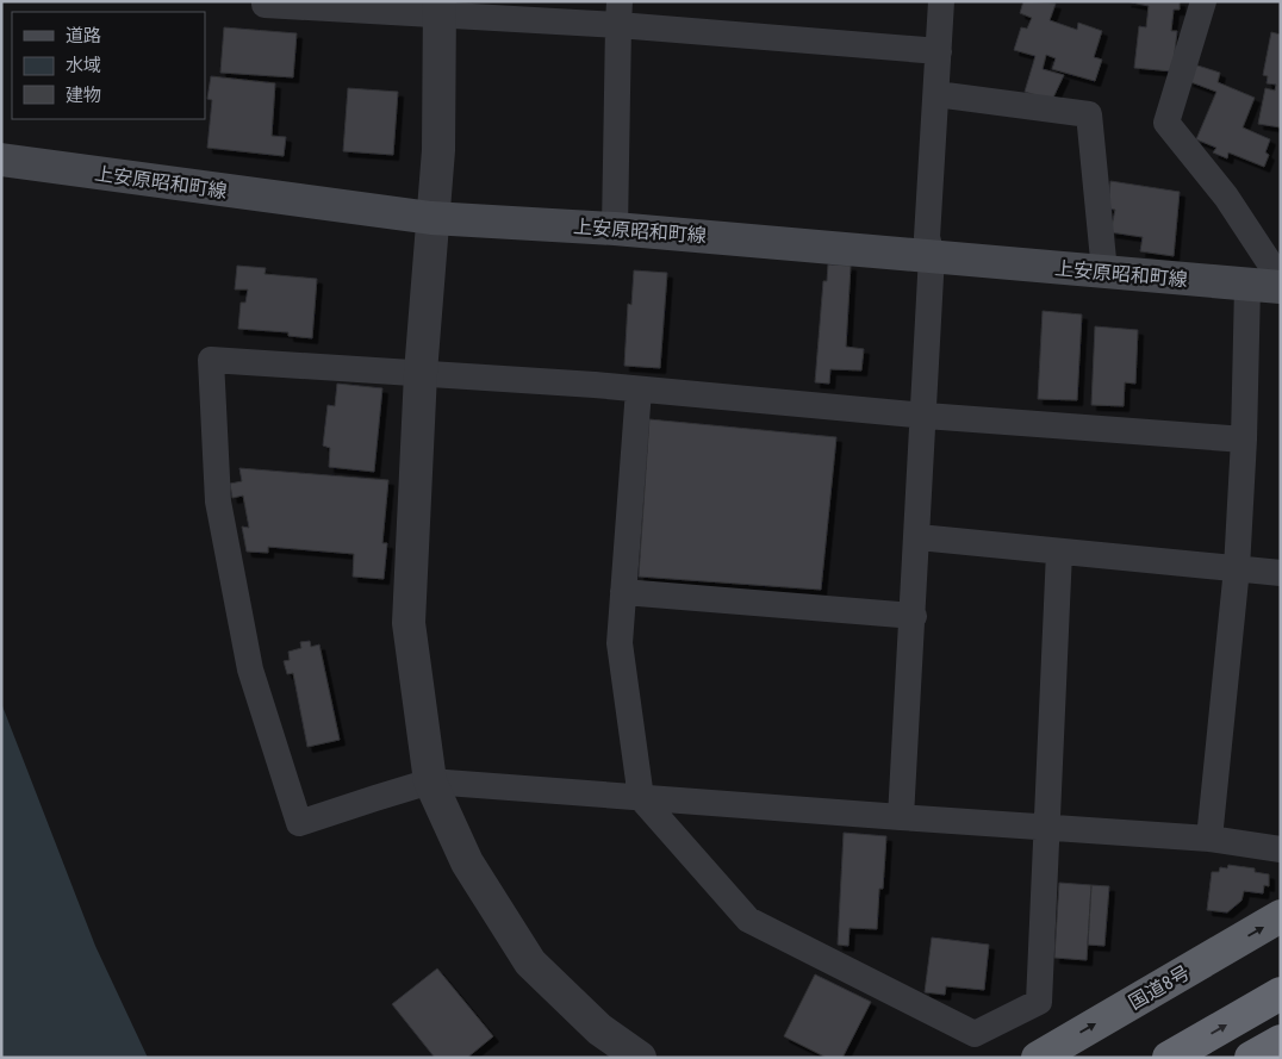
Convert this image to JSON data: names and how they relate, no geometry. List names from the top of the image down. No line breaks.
{"streets":{"highway":["国道8号"],"main road":["上安原昭和町線"]},"legend":["道路","水域","建物"]}
